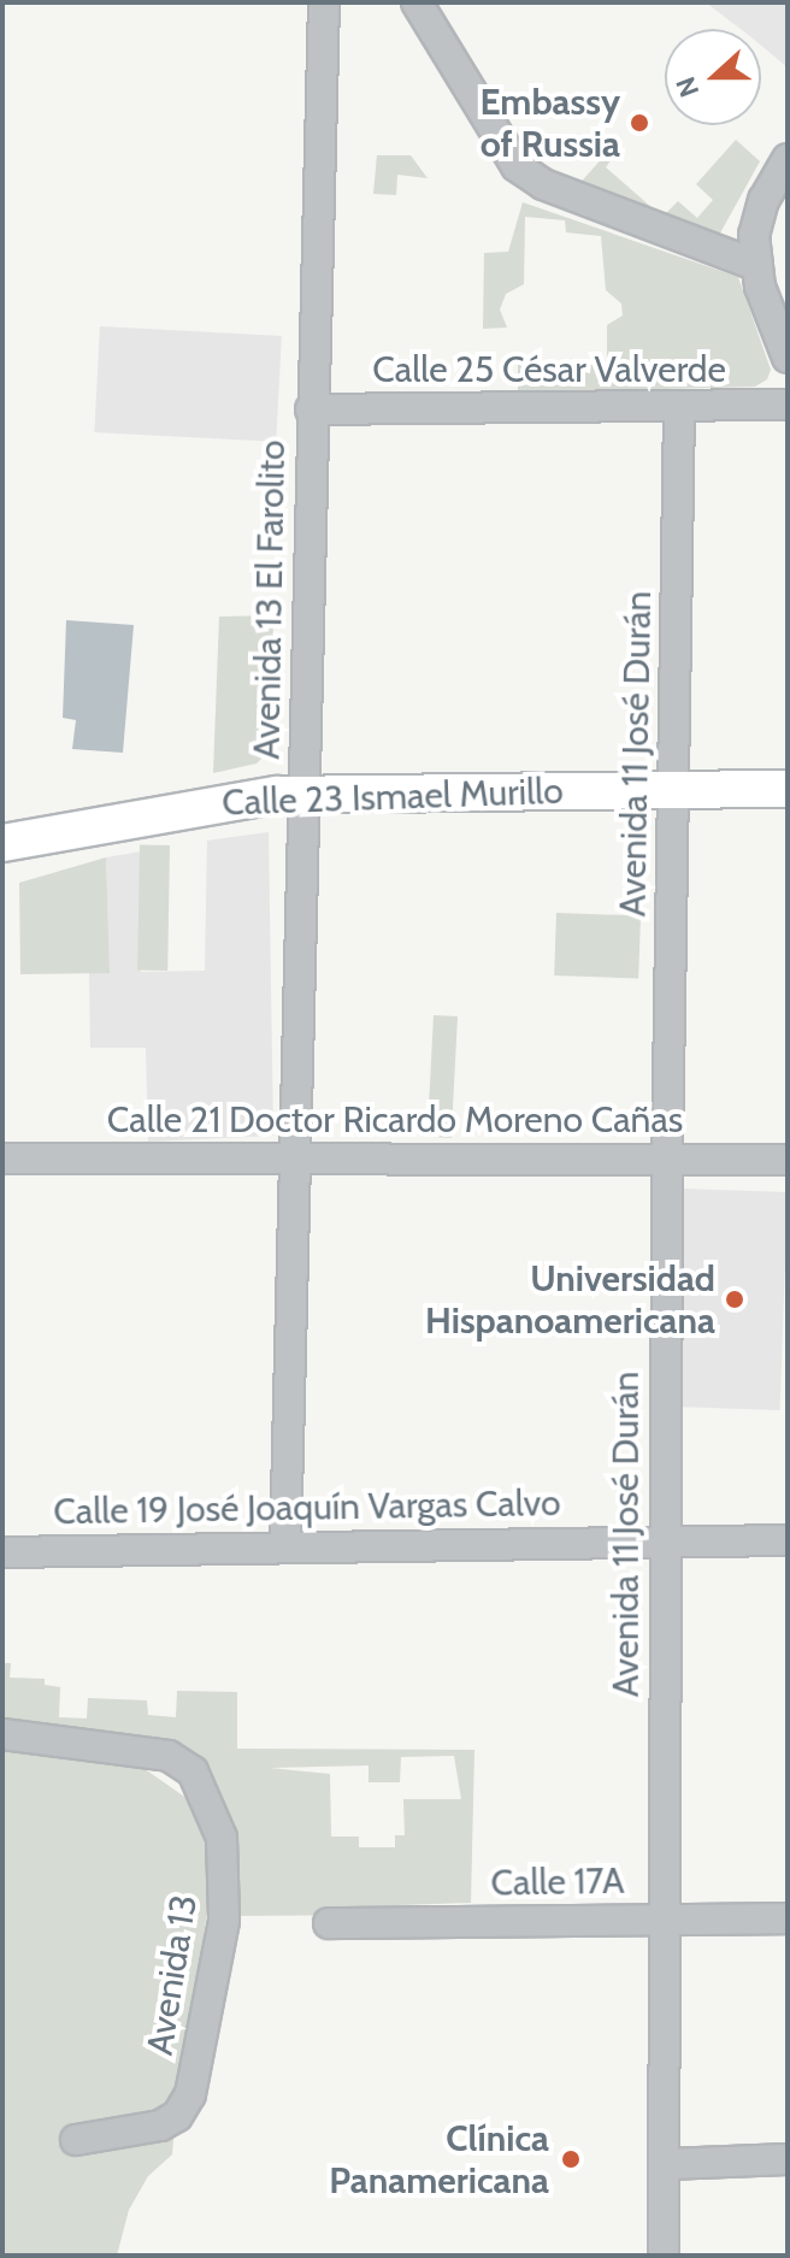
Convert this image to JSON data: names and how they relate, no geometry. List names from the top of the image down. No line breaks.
{"streets":{"main road":["Calle 23 Ismael Murillo"],"street":["Calle 25 César Valverde","Avenida 13 El Farolito","Avenida 11 José Durán","Calle 21 Doctor Ricardo Moreno Cañas","Calle 19 José Joaquín Vargas Calvo","Calle 17A","Avenida 13"]},"crossings":[["Calle 25 César Valverde","Avenida 13 El Farolito"],["Calle 25 César Valverde","Avenida 11 José Durán"],["Avenida 13 El Farolito","Calle 23 Ismael Murillo"],["Avenida 13 El Farolito","Calle 21 Doctor Ricardo Moreno Cañas"],["Avenida 13 El Farolito","Calle 19 José Joaquín Vargas Calvo"],["Avenida 11 José Durán","Calle 23 Ismael Murillo"],["Avenida 11 José Durán","Calle 21 Doctor Ricardo Moreno Cañas"],["Avenida 11 José Durán","Calle 19 José Joaquín Vargas Calvo"],["Avenida 11 José Durán","Calle 17A"]],"places":["Embassy of Russia","Universidad Hispanoamericana","Clínica Panamericana"],"north":"left"}
